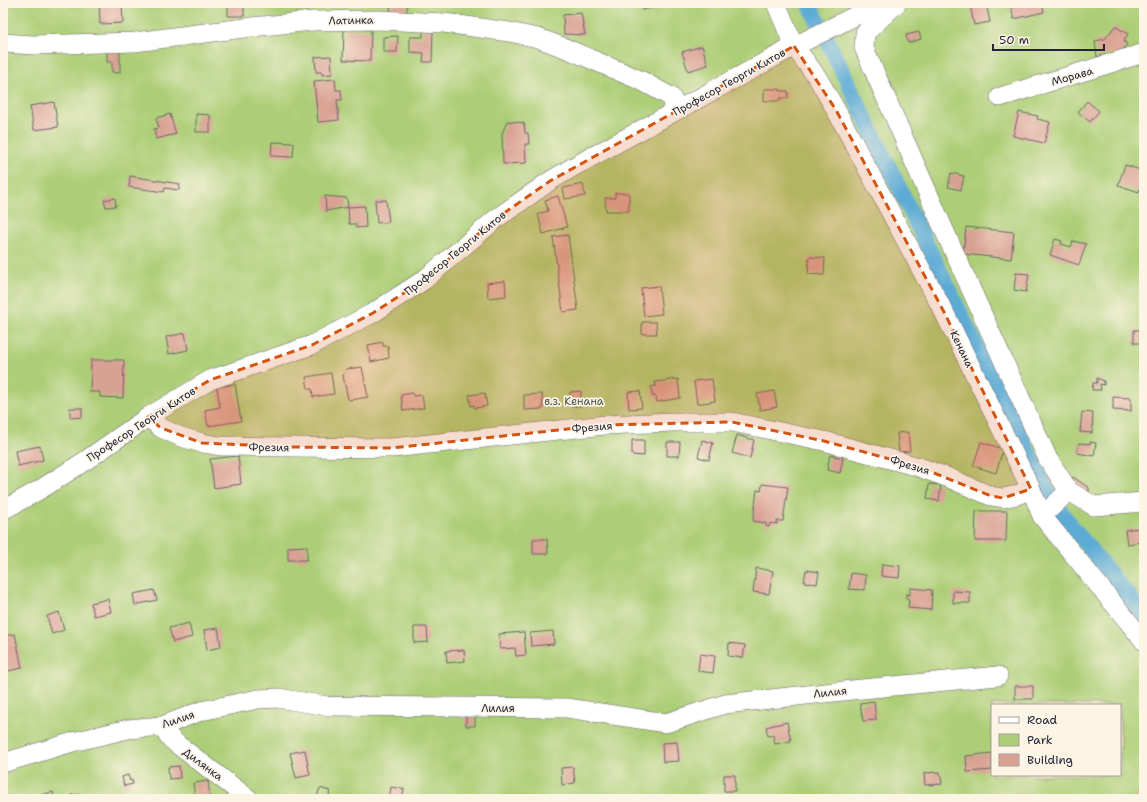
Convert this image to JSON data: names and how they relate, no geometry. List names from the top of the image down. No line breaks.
{"streets":{"street":["Латинка","Морава","Професор Георги Китов","Кенана","Фрезия","Лилия","Дилянка"]},"crossings":[["Латинка","Професор Георги Китов"],["Професор Георги Китов","Кенана"],["Професор Георги Китов","Фрезия"],["Кенана","Фрезия"],["Лилия","Дилянка"]],"parks":["в.з. Кенана"],"legend":["Road","Park","Building"],"scale_bar":"50 m"}
